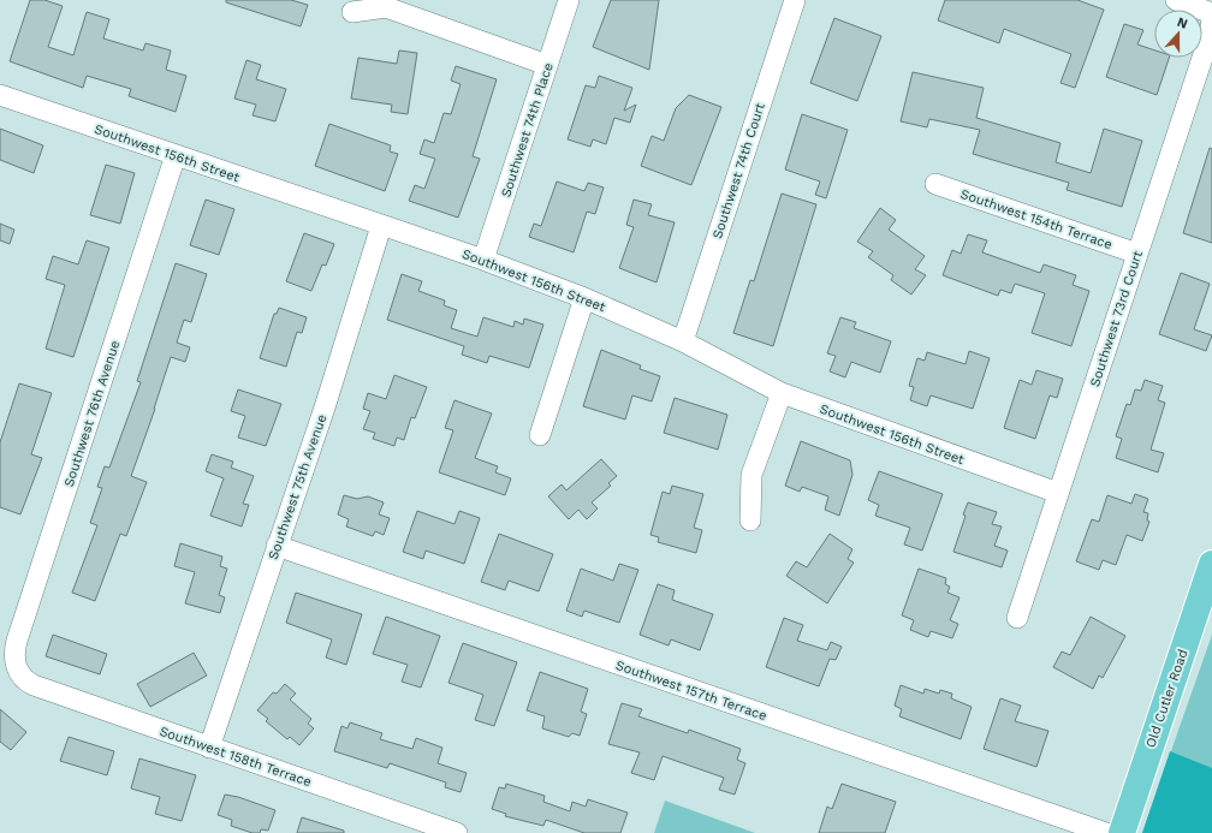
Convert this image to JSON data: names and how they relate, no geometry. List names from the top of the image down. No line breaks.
{"streets":{"main road":["Old Cutler Road"],"street":["Southwest 74th Place","Southwest 156th Street","Southwest 74th Court","Southwest 154th Terrace","Southwest 73rd Court","Southwest 76th Avenue","Southwest 75th Avenue","Southwest 157th Terrace","Southwest 158th Terrace"]},"crossings":[["Southwest 74th Place","Southwest 156th Street"],["Southwest 156th Street","Southwest 74th Court"],["Southwest 156th Street","Southwest 73rd Court"],["Southwest 156th Street","Southwest 76th Avenue"],["Southwest 156th Street","Southwest 75th Avenue"],["Southwest 154th Terrace","Southwest 73rd Court"],["Southwest 76th Avenue","Southwest 158th Terrace"],["Southwest 75th Avenue","Southwest 157th Terrace"],["Southwest 75th Avenue","Southwest 158th Terrace"]],"north":"top"}
